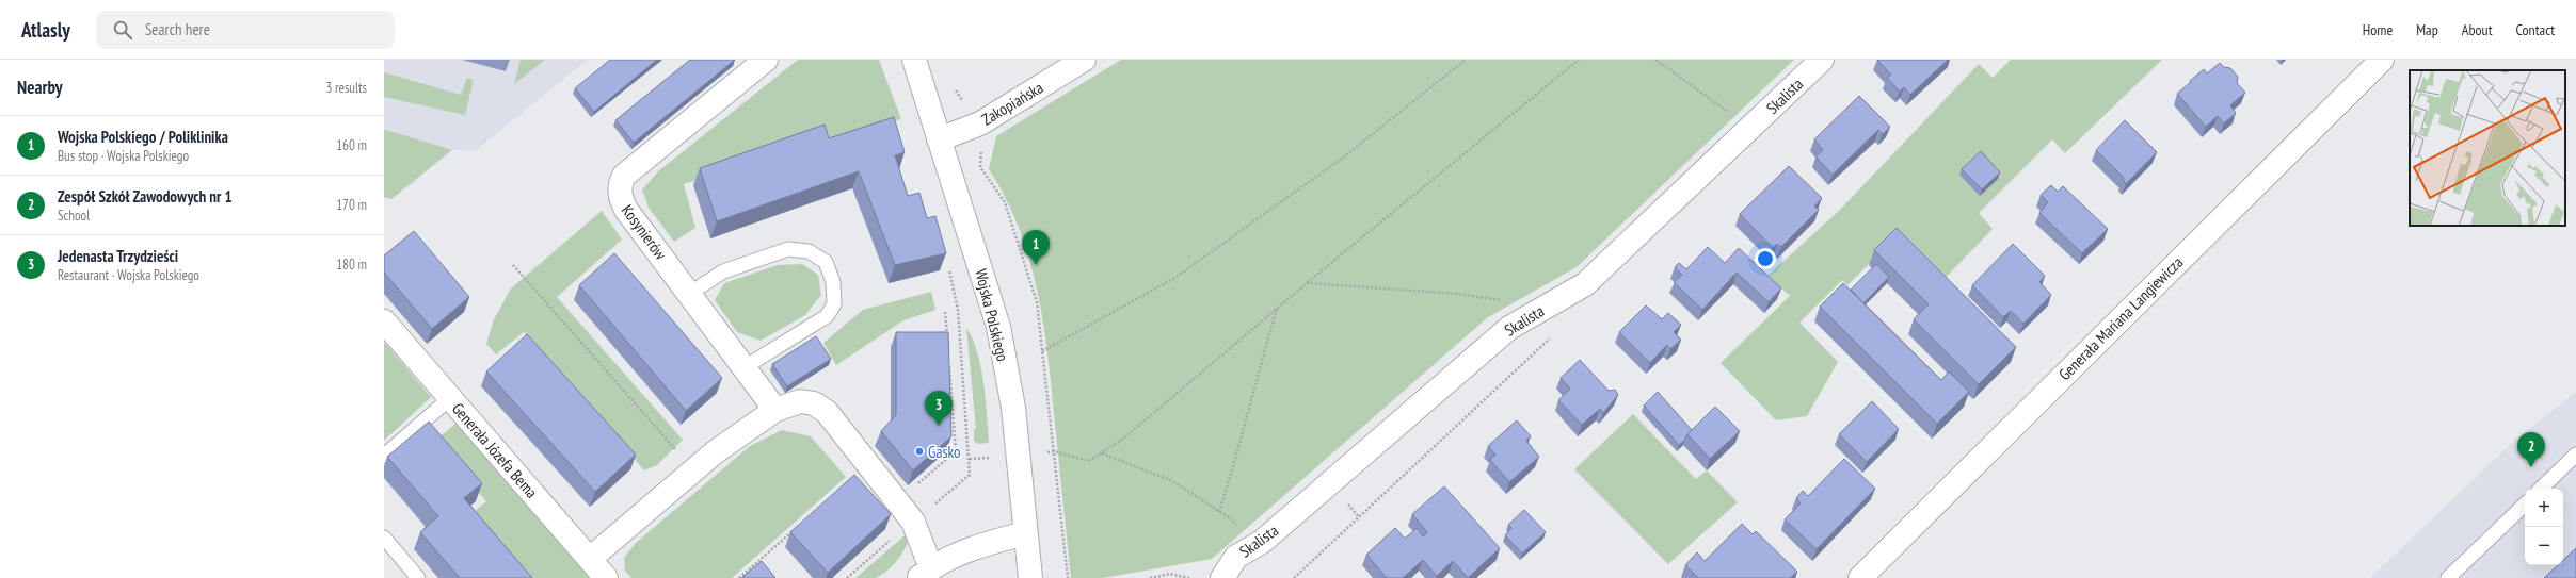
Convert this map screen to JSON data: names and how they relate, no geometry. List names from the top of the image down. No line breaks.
{"streets":{"street":["Skalista","Zakopiańska","Kosynierów","Wojska Polskiego","Generała Mariana Langiewicza","Generała Józefa Bema"]},"crossings":[["Zakopiańska","Wojska Polskiego"]],"places":["Gasko"],"page":{"header":"Atlasly","search":"Search here","nav":["Home","Map","About","Contact"],"heading":["Nearby","3 results"],"list":[{"mark":"1","name":"Wojska Polskiego / Poliklinika","note":"Bus stop · Wojska Polskiego","value":"160 m"},{"mark":"2","name":"Zespół Szkół Zawodowych nr 1","note":"School","value":"170 m"},{"mark":"3","name":"Jedenasta Trzydzieści","note":"Restaurant · Wojska Polskiego","value":"180 m"}],"pins":["1","3","2"],"map_buttons":["+","−"]}}
